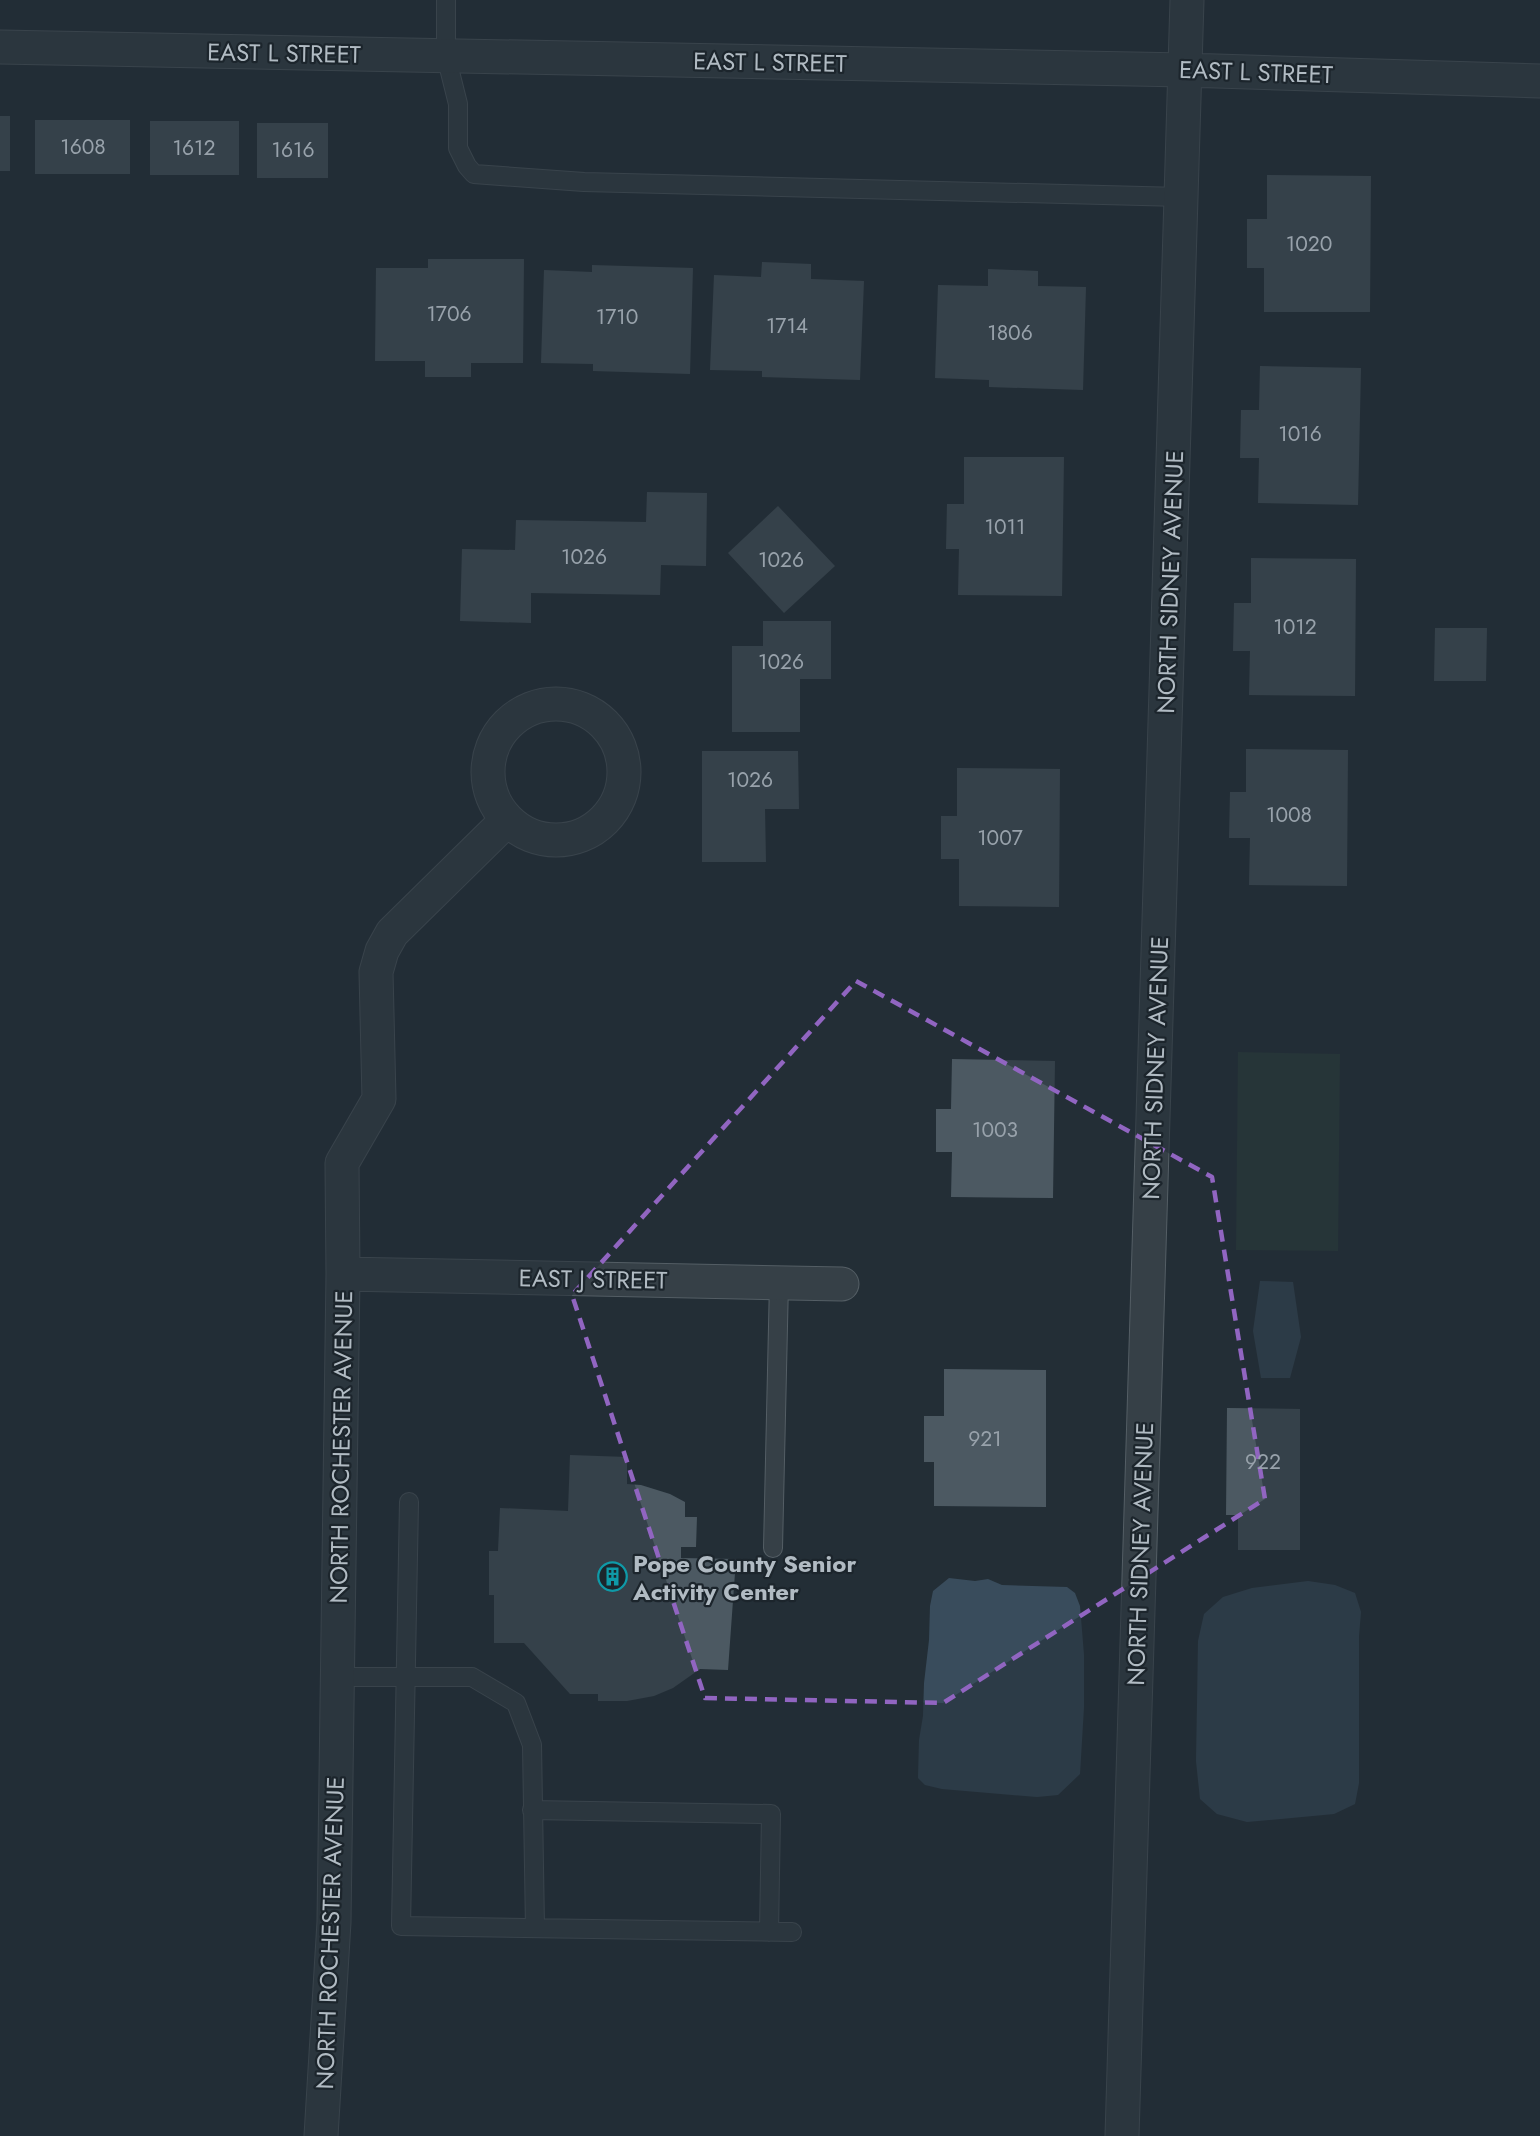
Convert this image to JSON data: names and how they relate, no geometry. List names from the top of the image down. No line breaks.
{"streets":{"street":["EAST L STREET","NORTH SIDNEY AVENUE","EAST J STREET","NORTH ROCHESTER AVENUE"]},"crossings":[["EAST L STREET","NORTH SIDNEY AVENUE"],["EAST J STREET","NORTH ROCHESTER AVENUE"]],"places":{"building":["Pope County Senior Activity Center"]},"house_numbers":["1608","1612","1616","1020","1706","1710","1714","1806","1016","1011","1026","1026","1012","1026","1026","1008","1007","1003","921","922"]}
